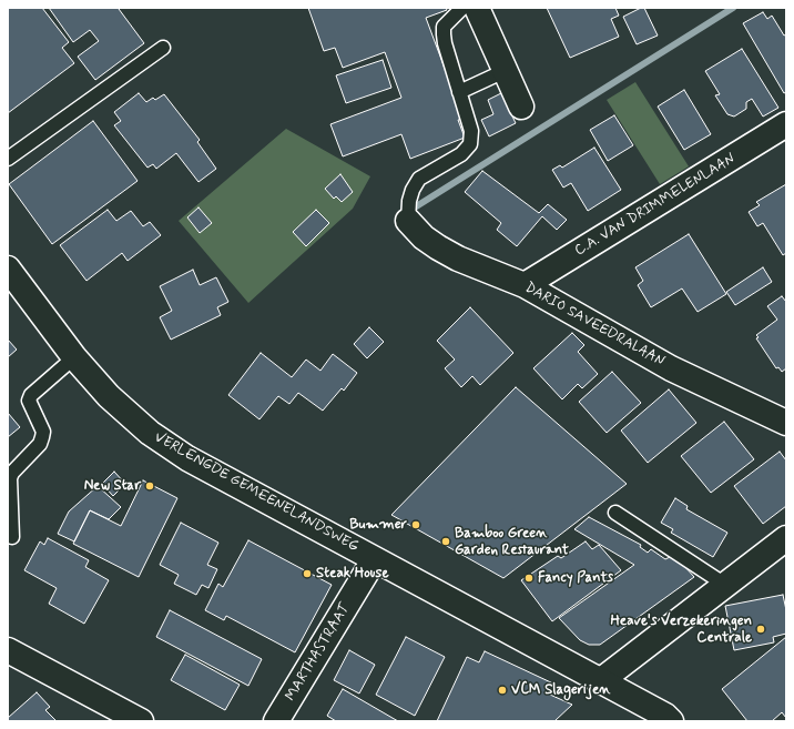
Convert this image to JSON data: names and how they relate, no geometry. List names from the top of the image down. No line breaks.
{"streets":{"street":["C.A. VAN DRIMMELENLAAN","DARIO SAVEEDRALAAN","VERLENGDE GEMEENELANDSWEG","MARTHASTRAAT"]},"crossings":[["C.A. VAN DRIMMELENLAAN","DARIO SAVEEDRALAAN"],["VERLENGDE GEMEENELANDSWEG","MARTHASTRAAT"]],"places":["New Star","Bummer","Bamboo Green Garden Restaurant","Steak House","Fancy Pants","Heave's Verzekeringen Centrale","VCM Slagerijen"]}
